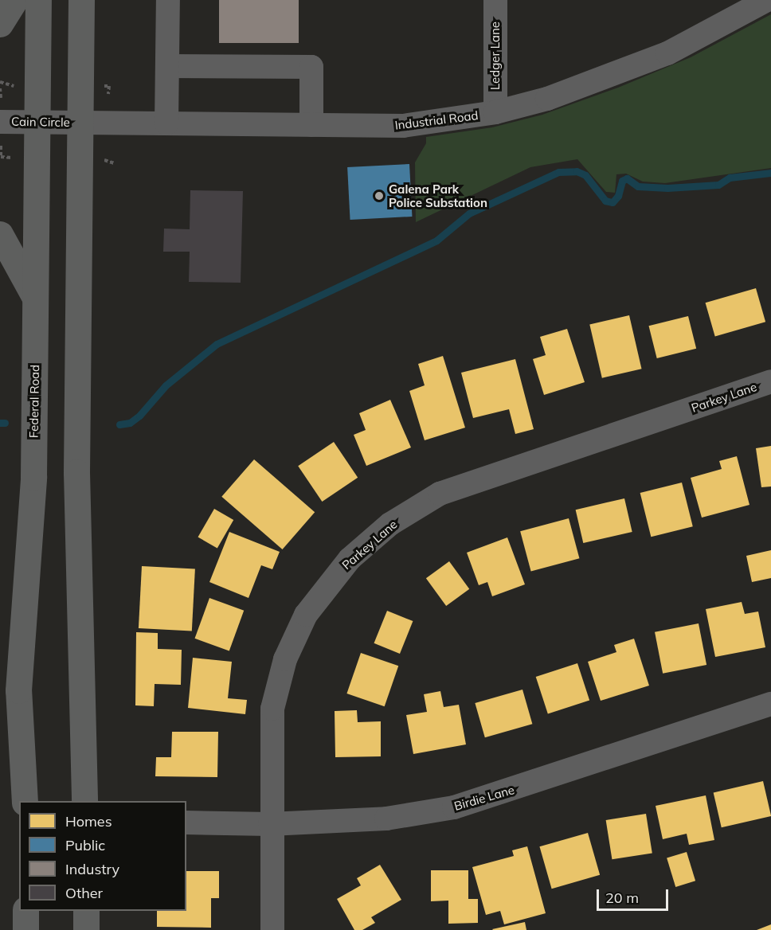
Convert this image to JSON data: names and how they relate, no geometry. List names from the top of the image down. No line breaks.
{"streets":{"main road":["Federal Road"],"street":["Ledger Lane","Industrial Road","Cain Circle","Parkey Lane","Birdie Lane"]},"crossings":[["Ledger Lane","Industrial Road"],["Industrial Road","Cain Circle"],["Cain Circle","Federal Road"],["Parkey Lane","Birdie Lane"]],"places":["Galena Park Police Substation"],"legend":["Homes","Public","Industry","Other"],"scale_bar":"20 m"}
